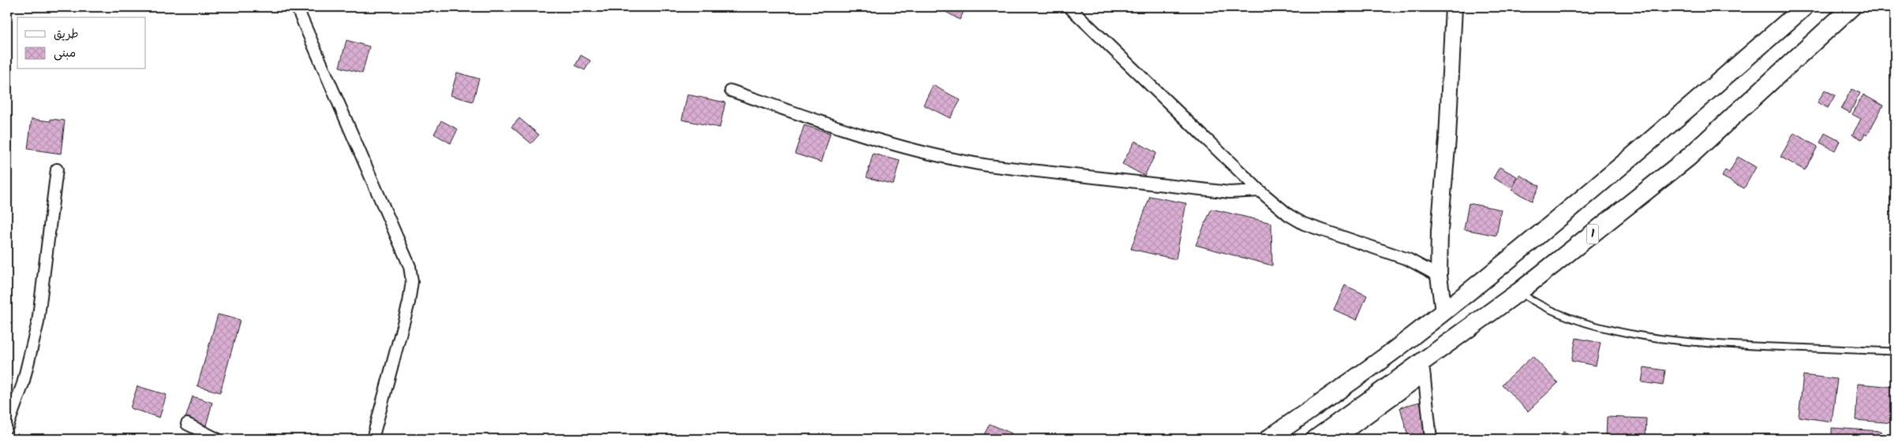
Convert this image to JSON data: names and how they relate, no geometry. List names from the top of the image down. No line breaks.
{"streets":{"main road":["1"]},"legend":["طريق","مبنى"]}
